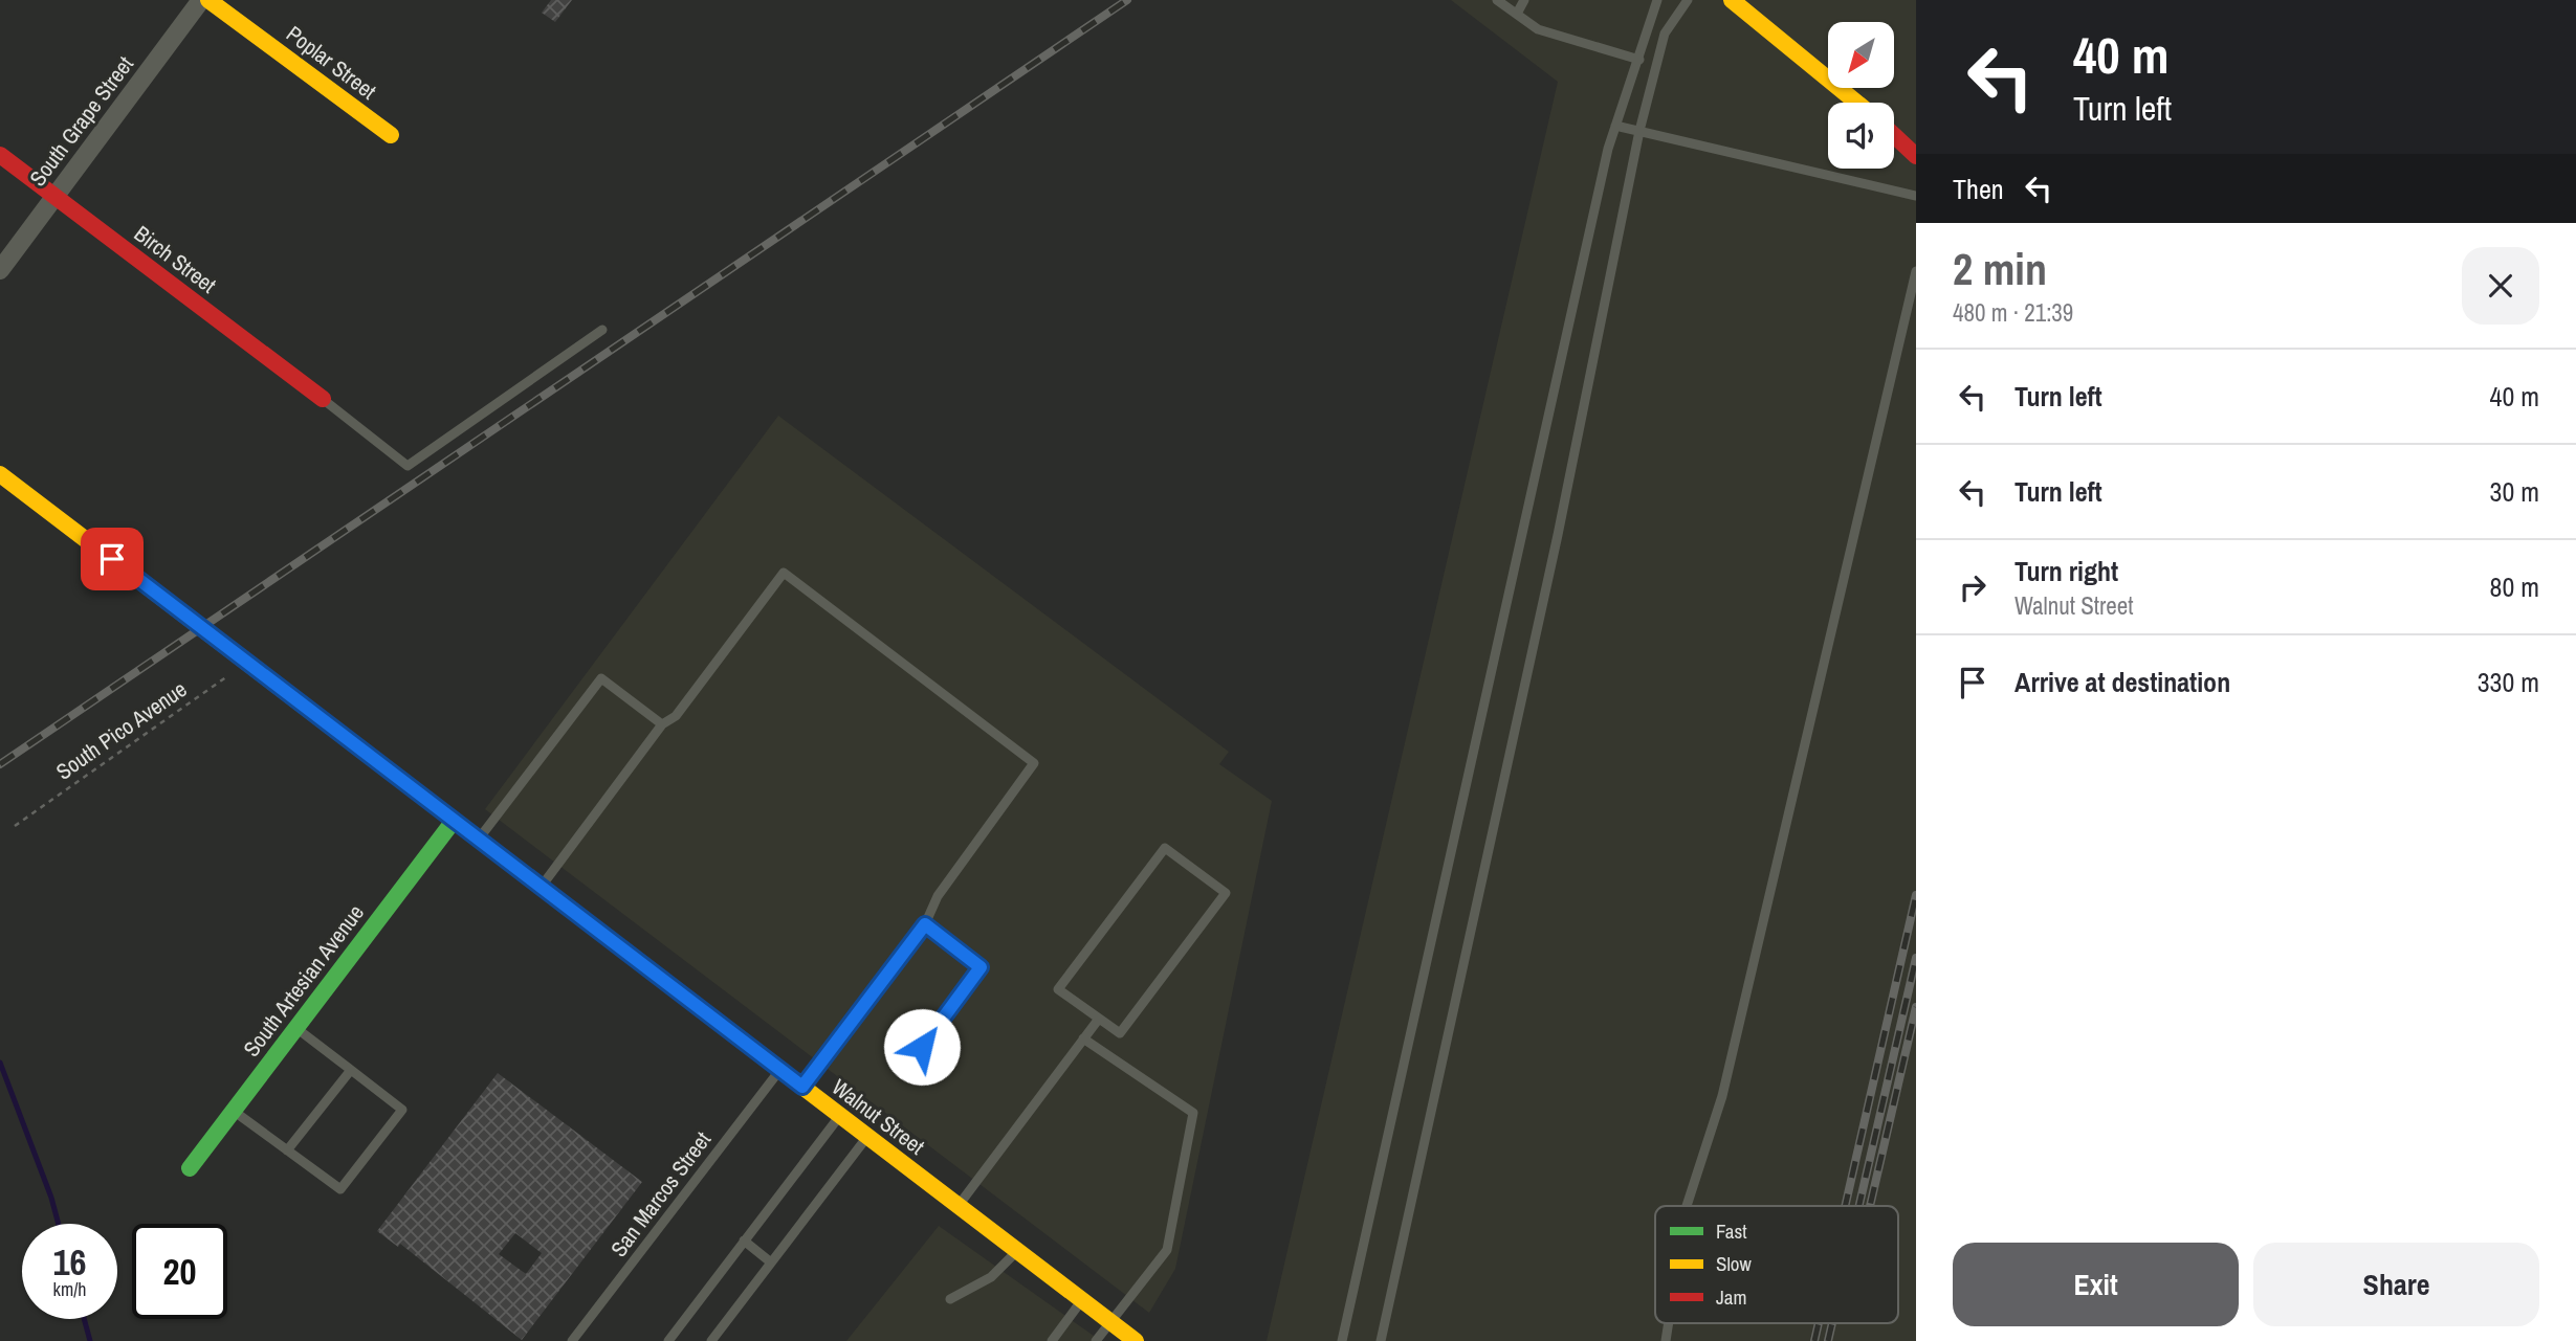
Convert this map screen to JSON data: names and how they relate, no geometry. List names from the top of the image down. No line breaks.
{"streets":{"street":["Poplar Street","South Grape Street","Birch Street","South Artesian Avenue","Walnut Street"],"lane":["San Marcos Street"],"path":["South Pico Avenue"]},"crossings":[["South Grape Street","Birch Street"],["South Pico Avenue","Walnut Street"],["South Artesian Avenue","Walnut Street"],["Walnut Street","San Marcos Street"]],"legend":["Fast","Slow","Jam"],"north":"bottom left","page":{"turn":["40 m","Turn left"],"then":"Then","heading":["2 min","480 m · 21:39"],"list":[{"name":"Turn left","value":"40 m"},{"name":"Turn left","value":"30 m"},{"name":"Turn right","note":"Walnut Street","value":"80 m"},{"name":"Arrive at destination","value":"330 m"}],"speed":"16 km/h","limit":"20","buttons":["Exit","Share"]}}
